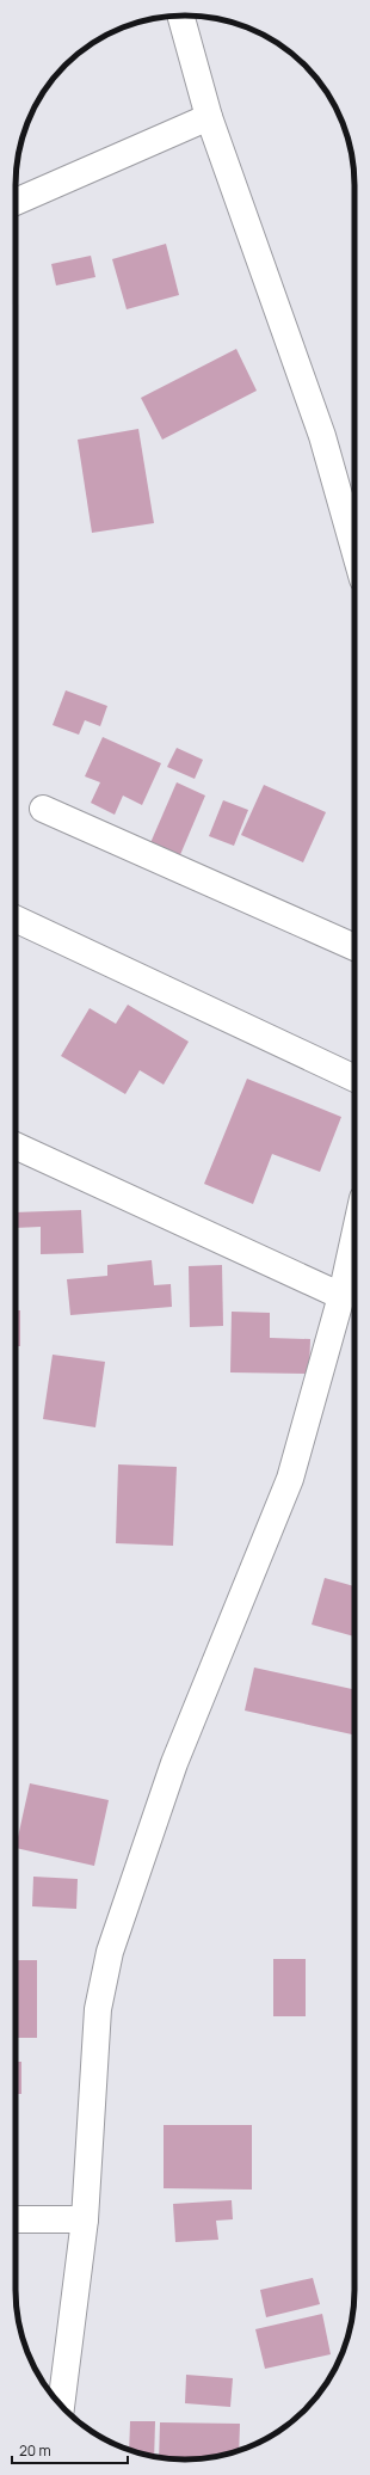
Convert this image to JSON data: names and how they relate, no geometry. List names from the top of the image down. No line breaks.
{"scale_bar":"20 m"}
